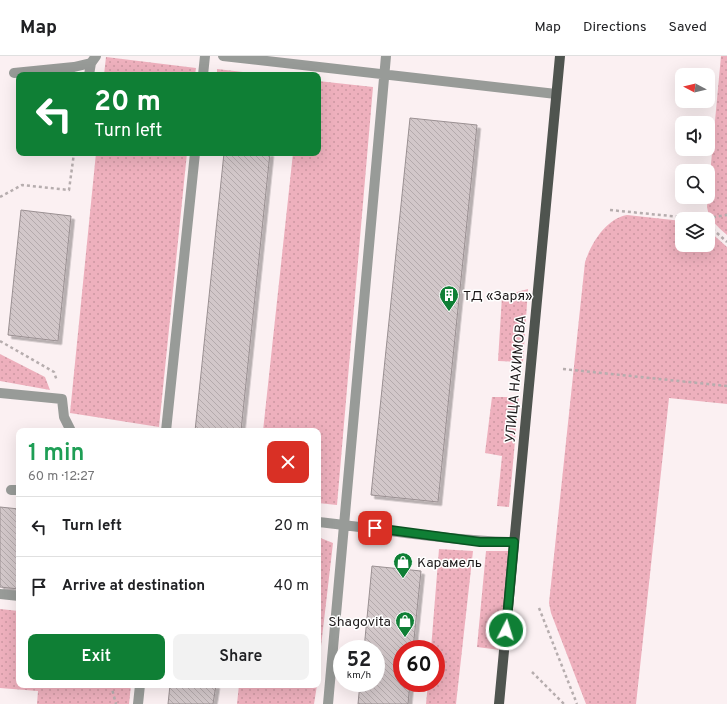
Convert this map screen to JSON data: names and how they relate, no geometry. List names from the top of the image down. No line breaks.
{"streets":{"main road":["УЛИЦА НАХИМОВА"]},"places":{"building":["ТД «Заря»"],"shop":["Карамель","Shagovita"]},"north":"left","page":{"header":"Map","nav":["Map","Directions","Saved"],"turn":["20 m","Turn left"],"heading":["1 min","60 m · 12:27"],"list":[{"name":"Turn left","value":"20 m"},{"name":"Arrive at destination","value":"40 m"}],"buttons":["Exit","Share"],"speed":"52 km/h","limit":"60"}}
